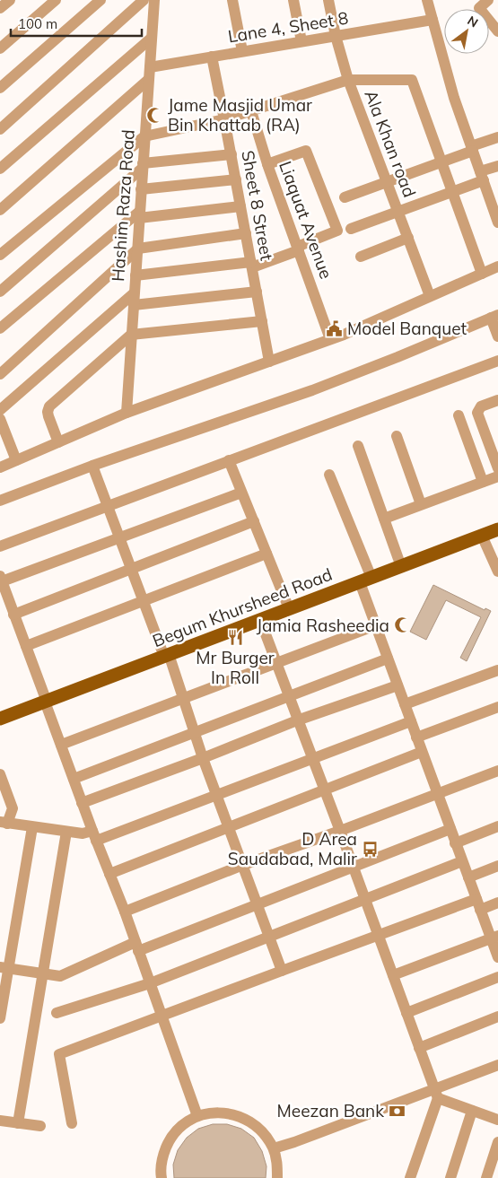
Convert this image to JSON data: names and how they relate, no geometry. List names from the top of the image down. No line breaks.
{"streets":{"main road":["Begum Khursheed Road"],"street":["Lane 4, Sheet 8","Ala Khan road","Hashim Raza Road","Sheet 8 Street","Liaquat Avenue"]},"crossings":[["Lane 4, Sheet 8","Ala Khan road"],["Lane 4, Sheet 8","Hashim Raza Road"],["Lane 4, Sheet 8","Sheet 8 Street"]],"places":{"mosque":["Jame Masjid Umar Bin Khattab (RA)","Jamia Rasheedia"],"public building":["Model Banquet"],"restaurant":["Mr Burger In Roll"],"bus stop":["D Area Saudabad, Malir"],"bank":["Meezan Bank"]},"scale_bar":"100 m","north":"top right"}
